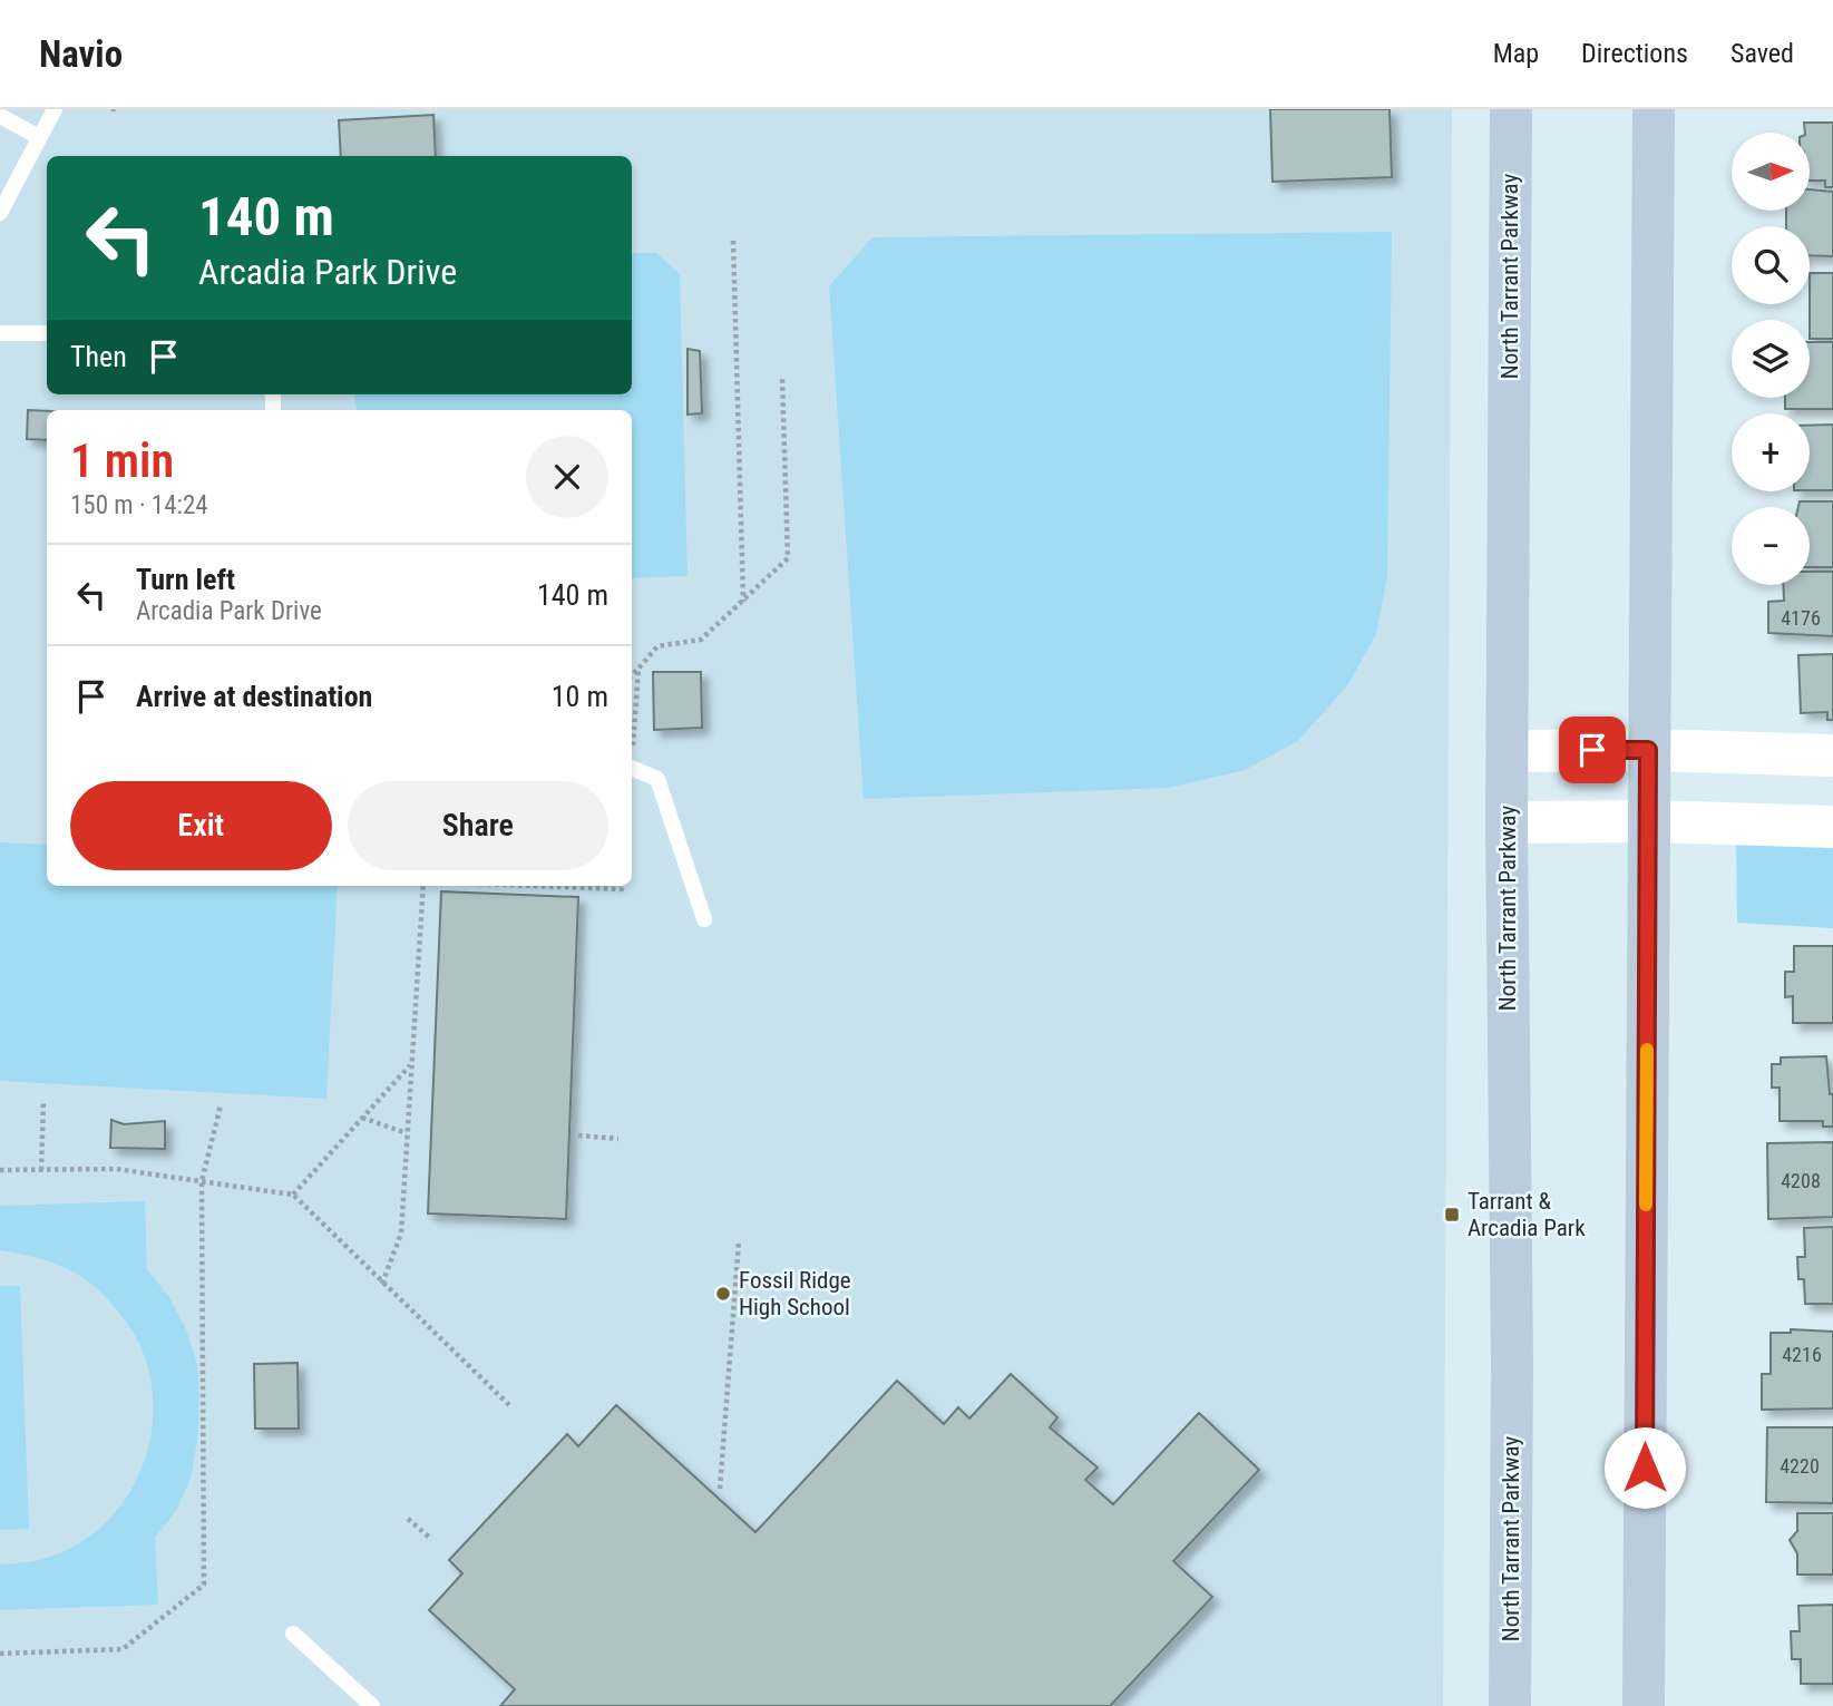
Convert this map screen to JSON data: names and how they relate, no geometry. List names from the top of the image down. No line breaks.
{"streets":{"main road":["North Tarrant Parkway"]},"places":{"transit":["Tarrant & Arcadia Park"],"other":["Fossil Ridge High School"]},"house_numbers":["4176","4208","4216","4220"],"north":"right","page":{"header":"Navio","nav":["Map","Directions","Saved"],"map_buttons":["+","−"],"turn":["140 m","Arcadia Park Drive"],"then":"Then","heading":["1 min","150 m · 14:24"],"list":[{"name":"Turn left","note":"Arcadia Park Drive","value":"140 m"},{"name":"Arrive at destination","value":"10 m"}],"buttons":["Exit","Share"]}}
